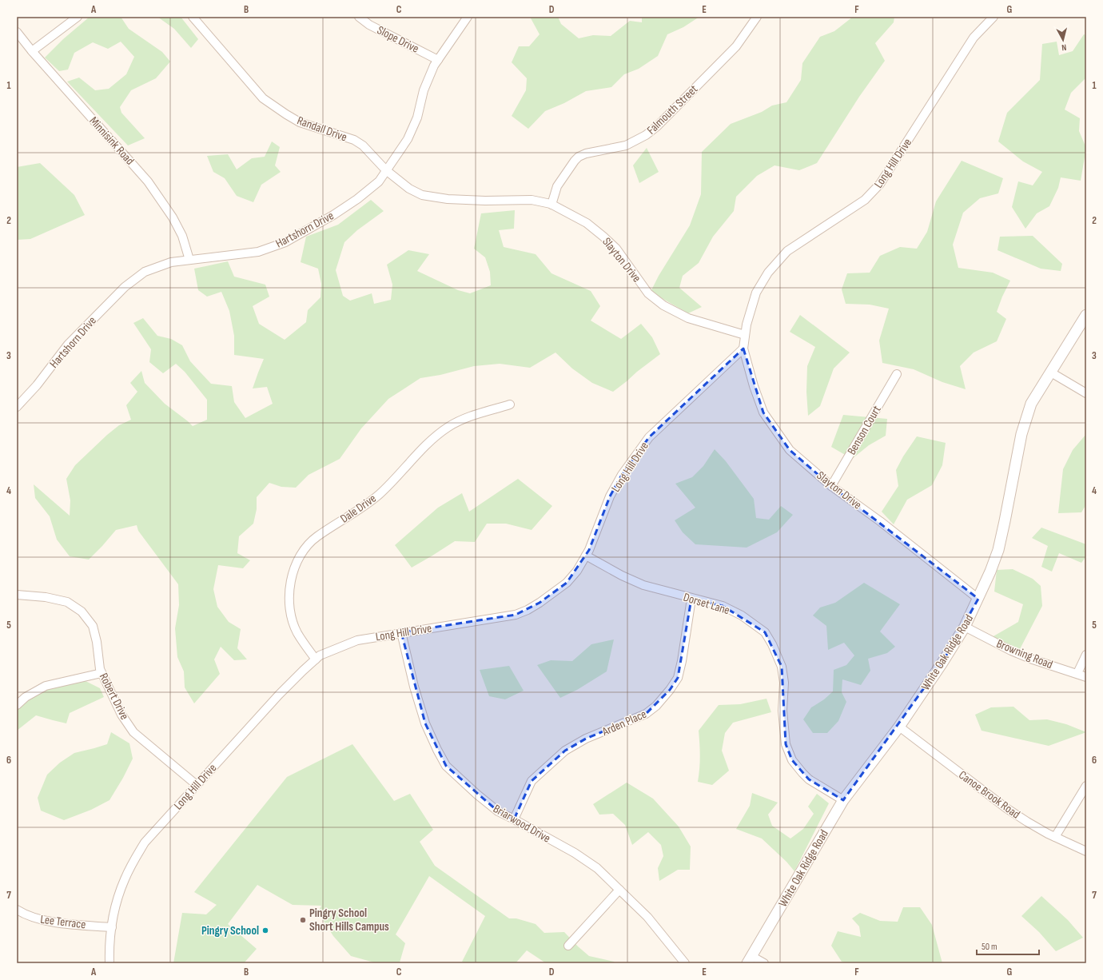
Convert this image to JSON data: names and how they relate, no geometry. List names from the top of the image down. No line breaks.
{"streets":{"street":["Slope Drive","Falmouth Street","Randall Drive","Minnisink Road","Long Hill Drive","Hartshorn Drive","Slayton Drive","Benson Court","Dale Drive","Dorset Lane","White Oak Ridge Road","Browning Road","Robert Drive","Arden Place","Canoe Brook Road","Briarwood Drive","Lee Terrace"]},"crossings":[["Slope Drive","Hartshorn Drive"],["Falmouth Street","Slayton Drive"],["Randall Drive","Hartshorn Drive"],["Randall Drive","Slayton Drive"],["Minnisink Road","Hartshorn Drive"],["Long Hill Drive","Slayton Drive"],["Long Hill Drive","Dale Drive"],["Long Hill Drive","Dorset Lane"],["Long Hill Drive","Robert Drive"],["Long Hill Drive","Briarwood Drive"],["Long Hill Drive","Lee Terrace"],["Hartshorn Drive","Slayton Drive"],["Slayton Drive","Benson Court"],["Slayton Drive","White Oak Ridge Road"],["Dorset Lane","White Oak Ridge Road"],["Dorset Lane","Arden Place"],["White Oak Ridge Road","Browning Road"],["White Oak Ridge Road","Canoe Brook Road"],["Arden Place","Briarwood Drive"]],"places":["Pingry School Short Hills Campus","Pingry School"],"scale_bar":"50 m","north":"bottom","grid":{"columns":["A","B","C","D","E","F","G"],"rows":["1","2","3","4","5","6","7"]}}
